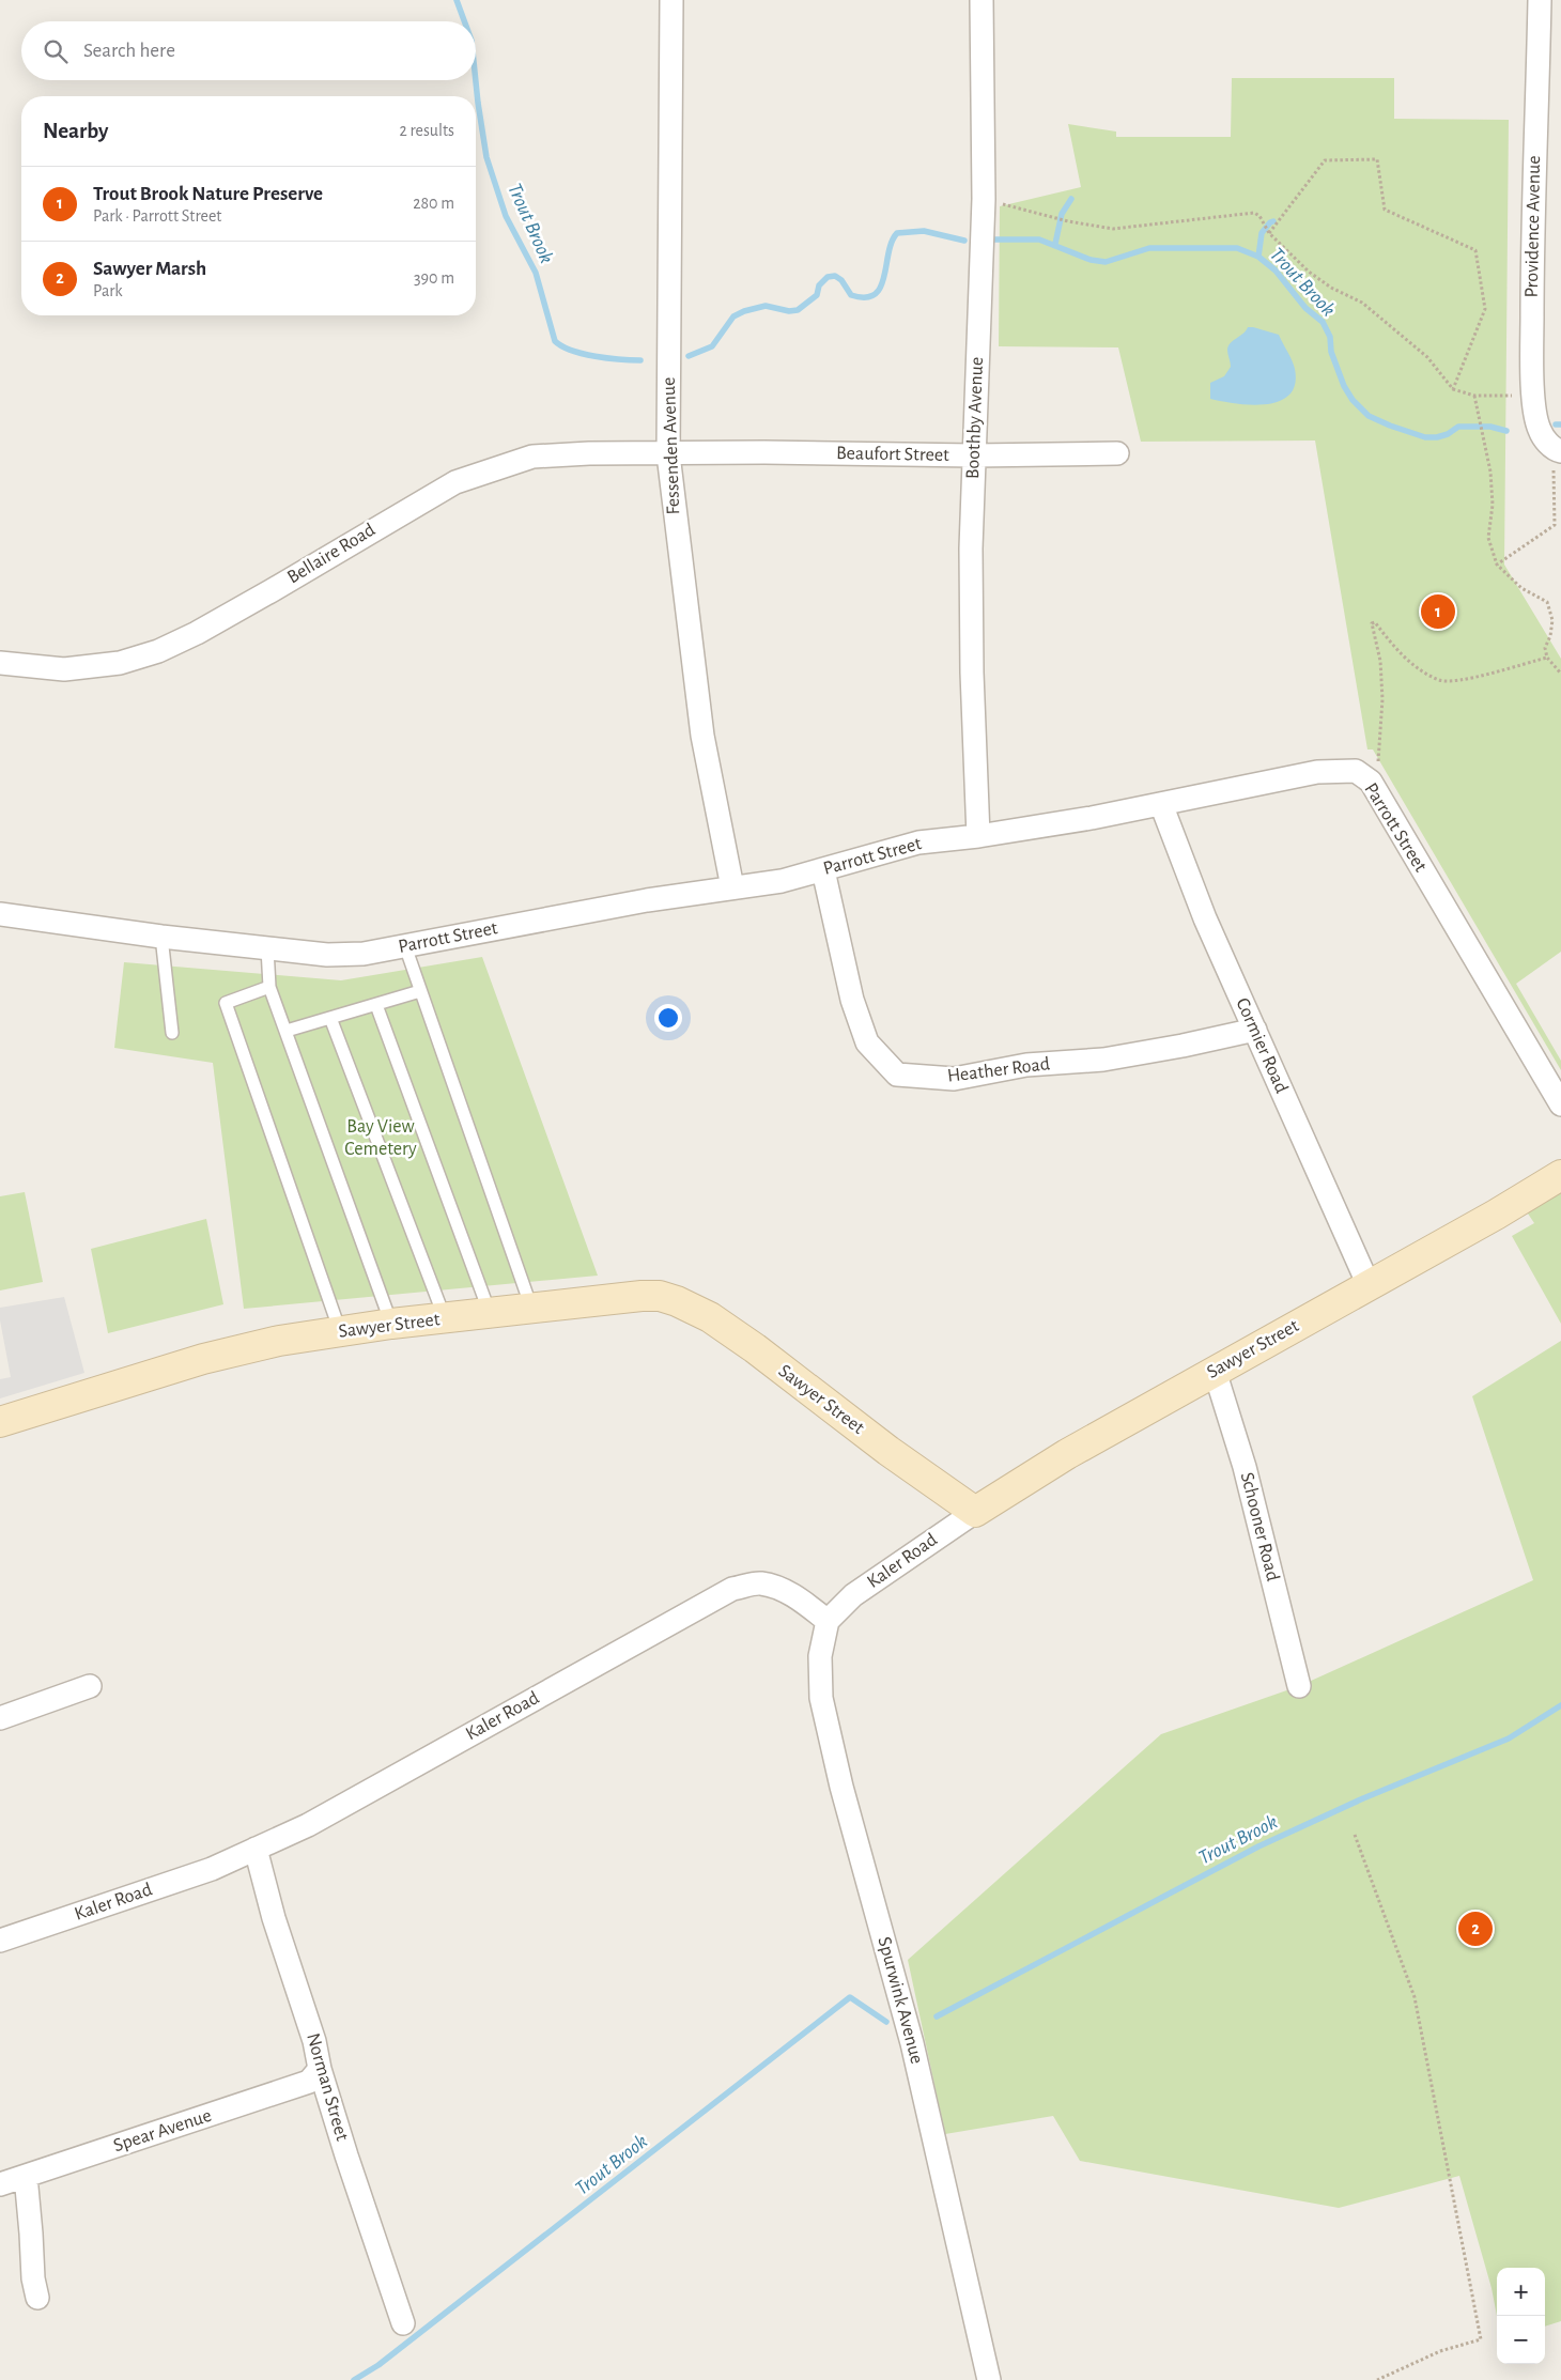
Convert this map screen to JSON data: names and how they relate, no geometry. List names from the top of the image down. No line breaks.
{"streets":{"street":["Providence Avenue","Boothby Avenue","Fessenden Avenue","Beaufort Street","Bellaire Road","Parrott Street","Cormier Road","Heather Road","Sawyer Street","Schooner Road","Kaler Road","Spurwink Avenue","Norman Street","Spear Avenue"]},"crossings":[["Boothby Avenue","Beaufort Street"],["Boothby Avenue","Parrott Street"],["Fessenden Avenue","Beaufort Street"],["Fessenden Avenue","Bellaire Road"],["Fessenden Avenue","Parrott Street"],["Beaufort Street","Bellaire Road"],["Parrott Street","Cormier Road"],["Parrott Street","Heather Road"],["Cormier Road","Heather Road"],["Cormier Road","Sawyer Street"],["Sawyer Street","Schooner Road"],["Sawyer Street","Kaler Road"],["Kaler Road","Spurwink Avenue"],["Kaler Road","Norman Street"],["Norman Street","Spear Avenue"]],"water":["Trout Brook"],"parks":["Bay View Cemetery"],"page":{"search":"Search here","heading":["Nearby","2 results"],"list":[{"mark":"1","name":"Trout Brook Nature Preserve","note":"Park · Parrott Street","value":"280 m"},{"mark":"2","name":"Sawyer Marsh","note":"Park","value":"390 m"}],"pins":["1","2"],"map_buttons":["+","−"]}}
